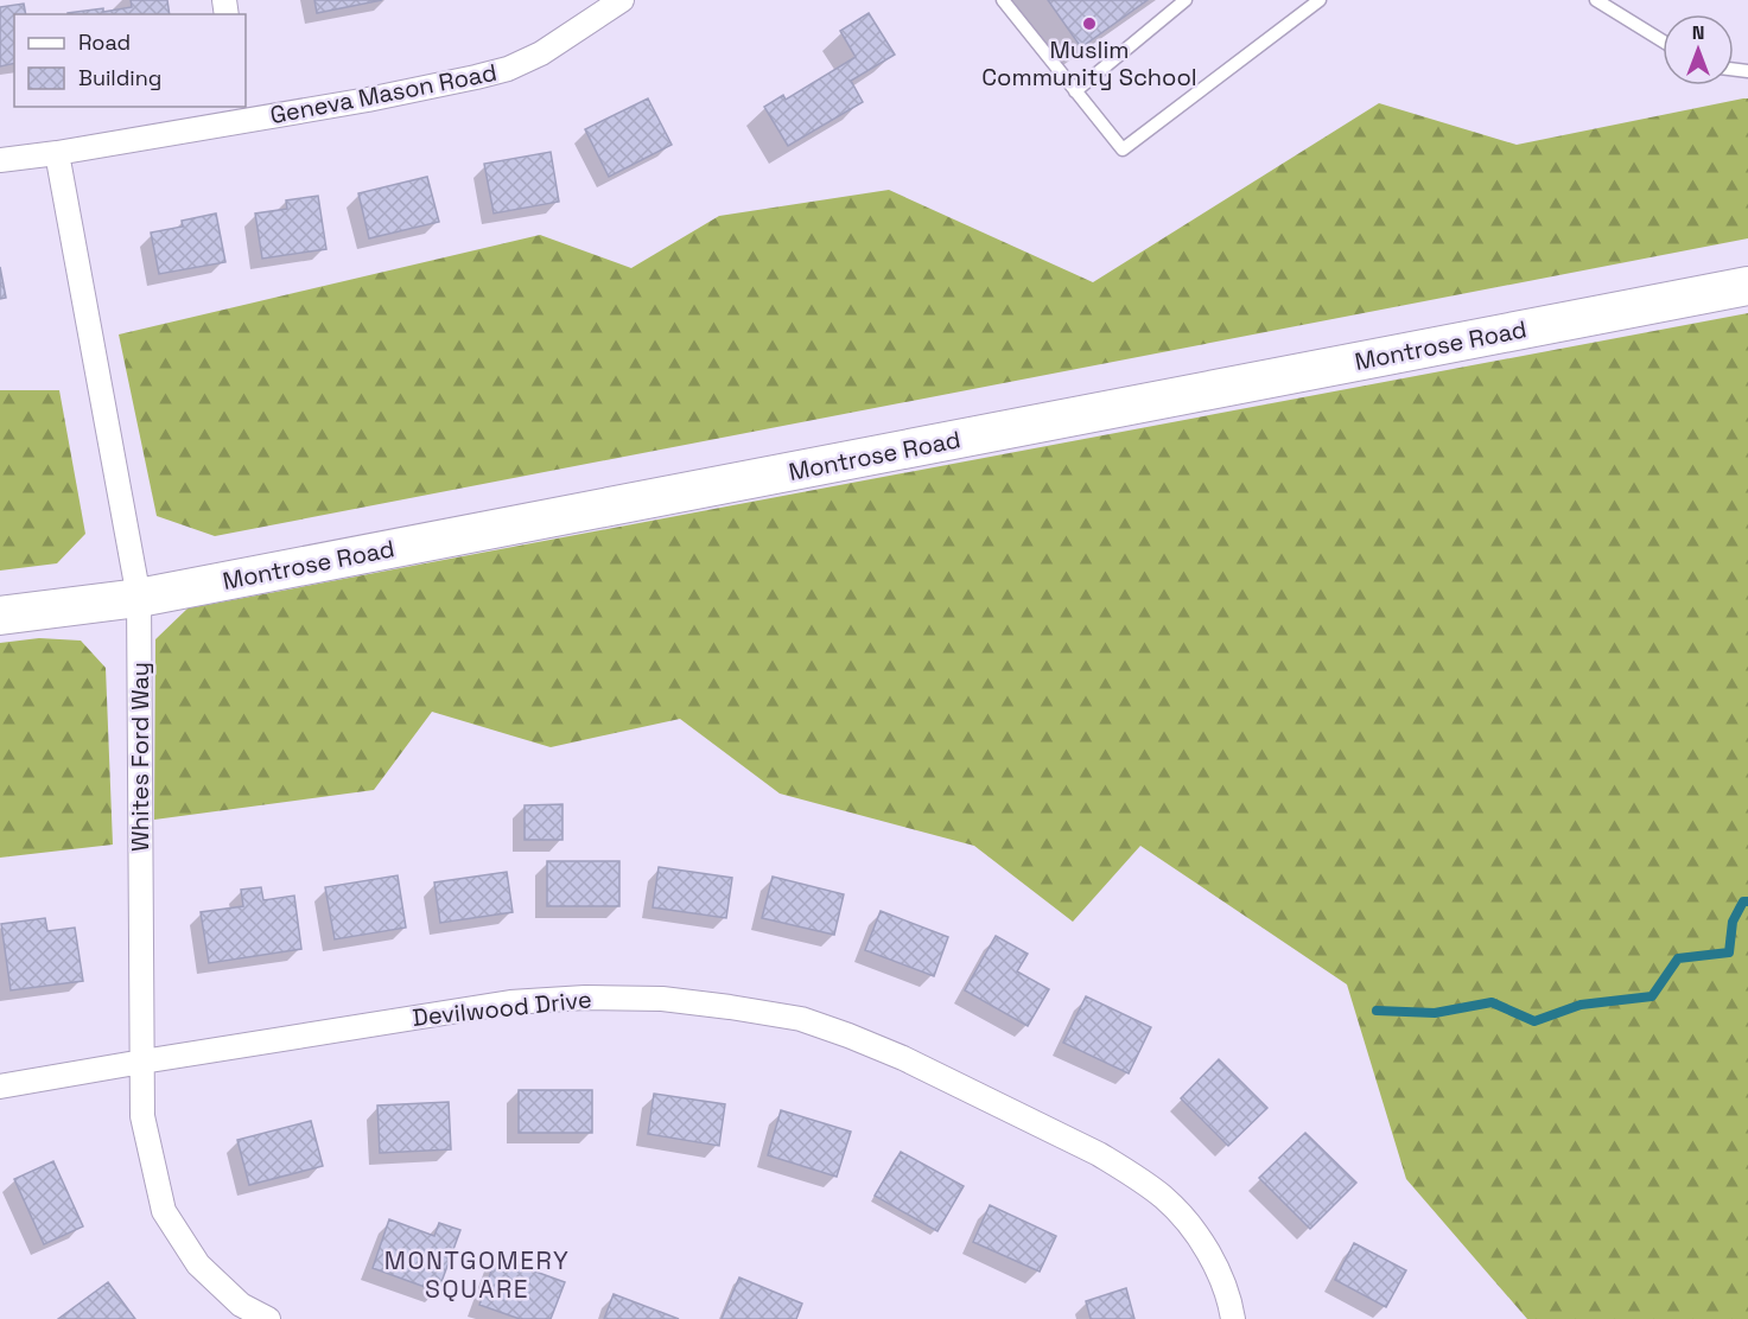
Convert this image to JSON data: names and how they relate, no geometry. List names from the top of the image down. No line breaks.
{"streets":{"main road":["Montrose Road"],"street":["Geneva Mason Road","Whites Ford Way","Devilwood Drive"]},"crossings":[["Geneva Mason Road","Whites Ford Way"],["Montrose Road","Whites Ford Way"],["Whites Ford Way","Devilwood Drive"]],"districts":["MONTGOMERY SQUARE"],"places":["Muslim Community School"],"legend":["Road","Building"],"north":"top"}
